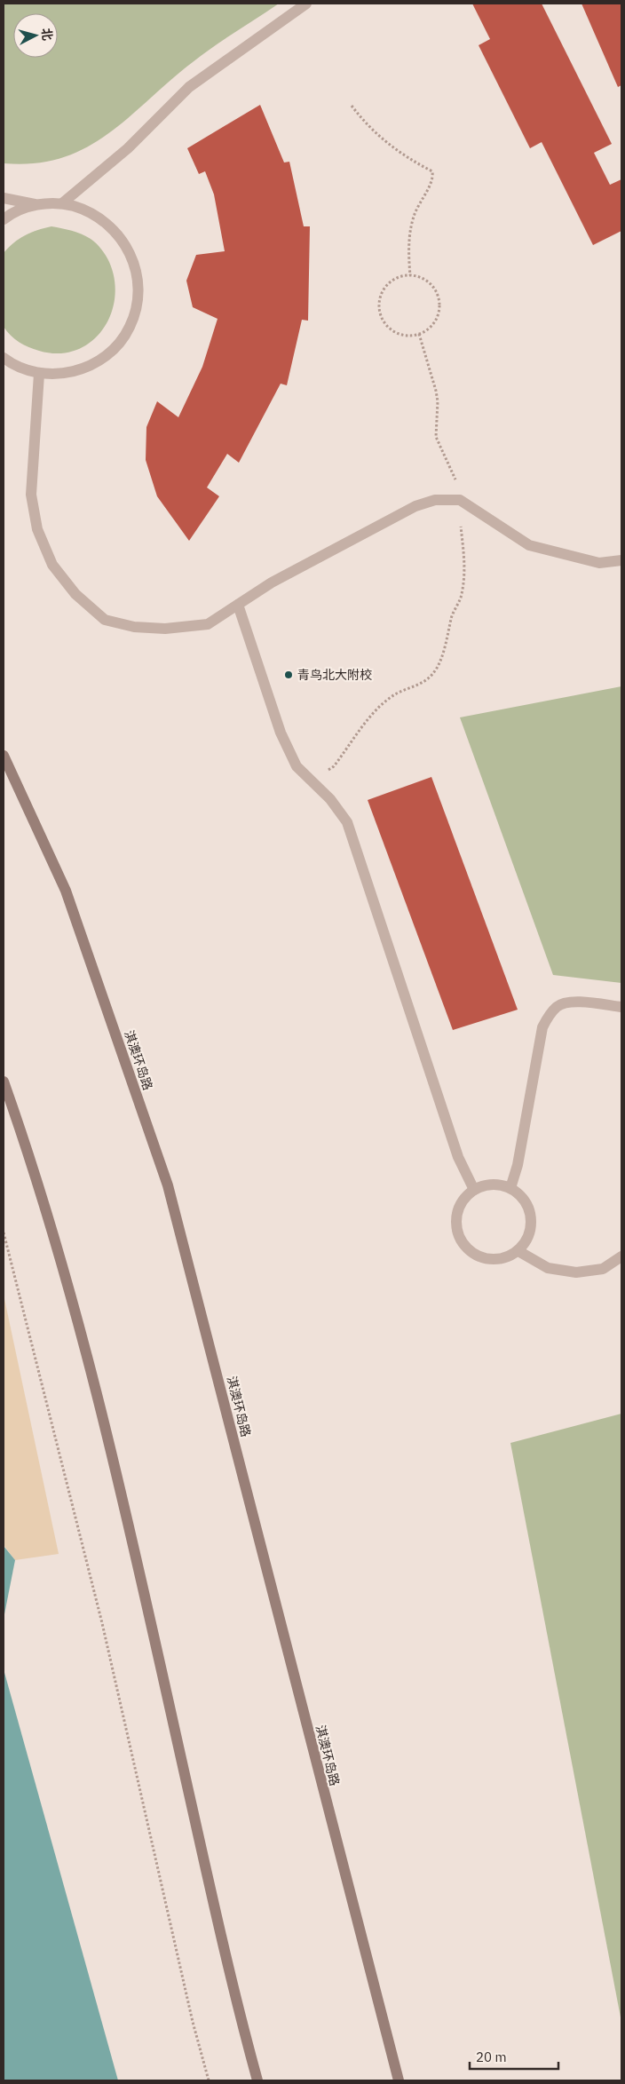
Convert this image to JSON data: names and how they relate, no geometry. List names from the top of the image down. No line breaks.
{"streets":{"main road":["淇澳环岛路"]},"places":["青鸟北大附校"],"scale_bar":"20 m","north":"right"}
